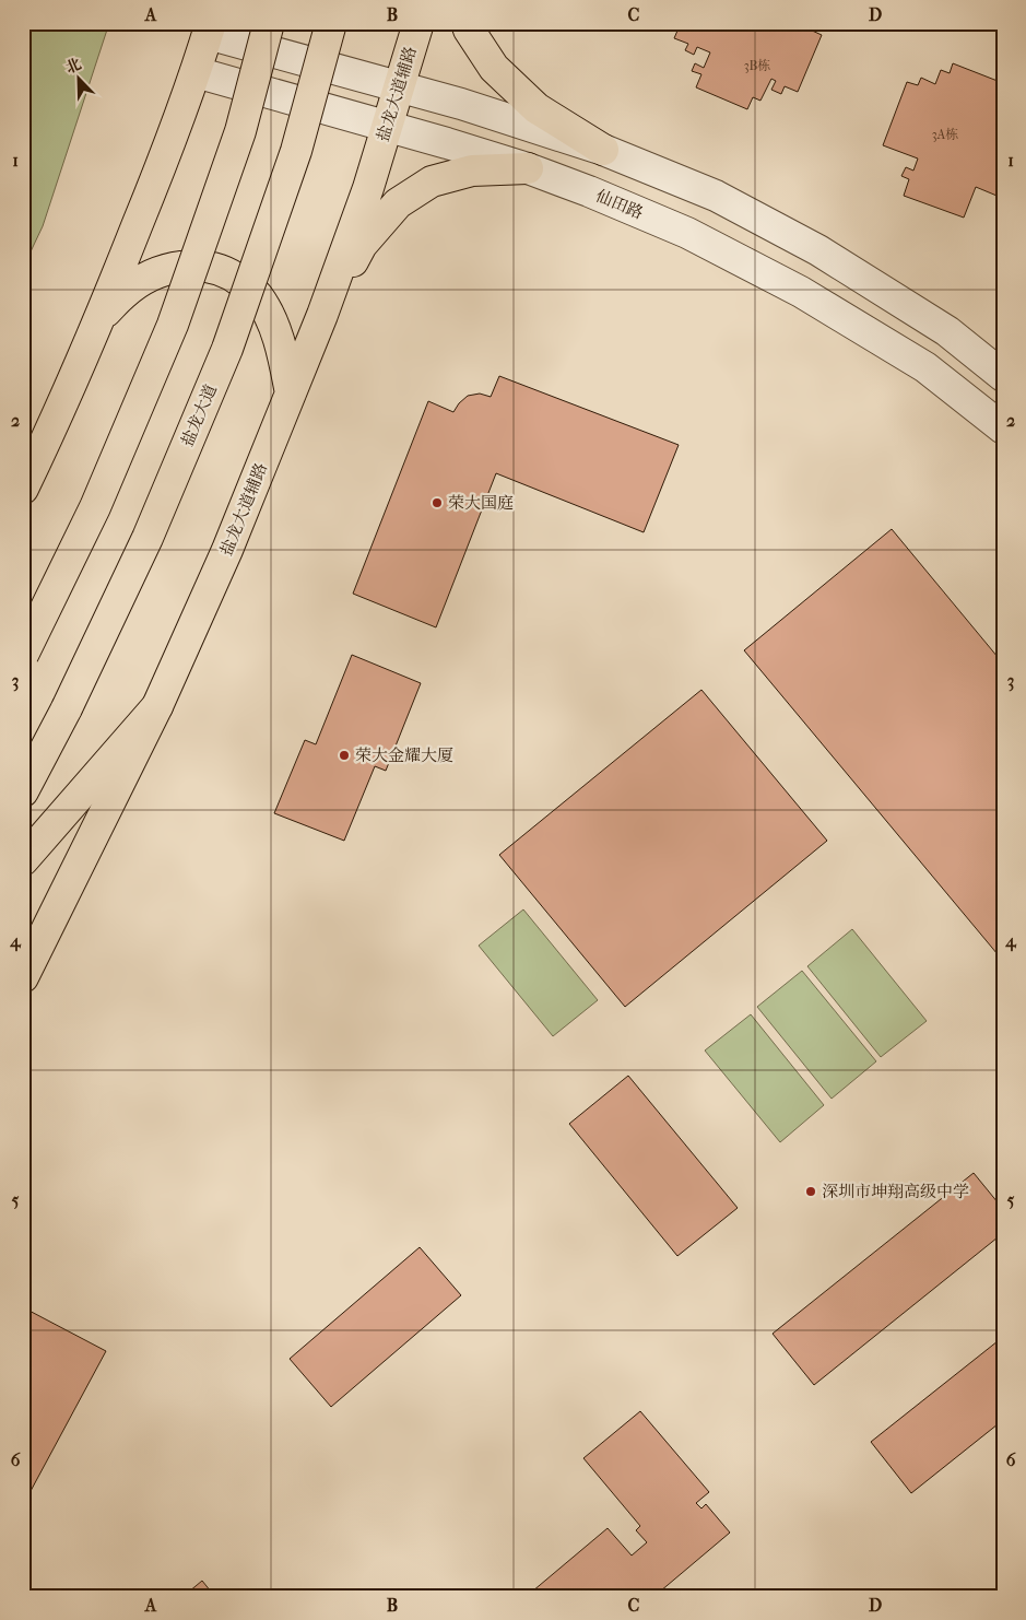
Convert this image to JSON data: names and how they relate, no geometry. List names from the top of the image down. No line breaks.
{"streets":{"main road":["盐龙大道辅路","盐龙大道"],"street":["仙田路"]},"crossings":[["盐龙大道辅路","仙田路"]],"places":["荣大国庭","荣大金耀大厦","深圳市坤翔高级中学"],"house_numbers":["3B栋","3A栋"],"north":"top left","grid":{"columns":["A","B","C","D"],"rows":["1","2","3","4","5","6"]}}
